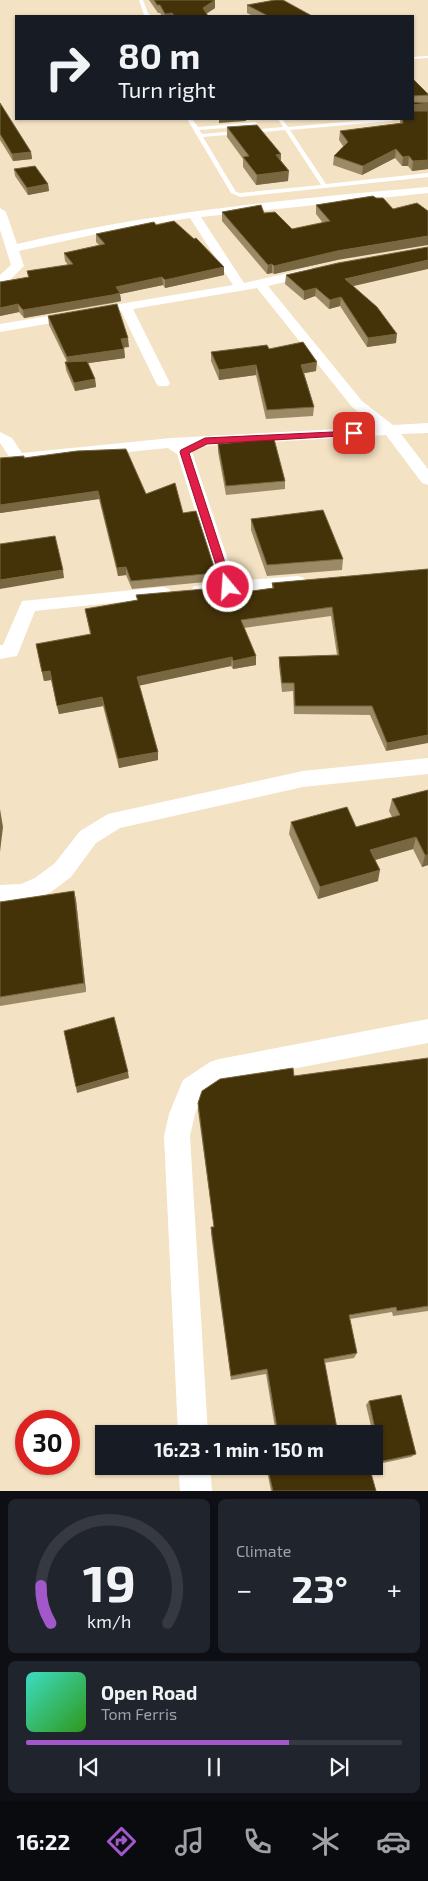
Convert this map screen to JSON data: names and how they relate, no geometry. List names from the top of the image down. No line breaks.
{"page":{"turn":["80 m","Turn right"],"limit":"30","trip":"16:23 · 1 min · 150 m","tile":"Climate","heat":["−","23°","+"],"song":["Open Road","Tom Ferris"],"tabs":"16:22","gauge":["19","km/h"]}}
